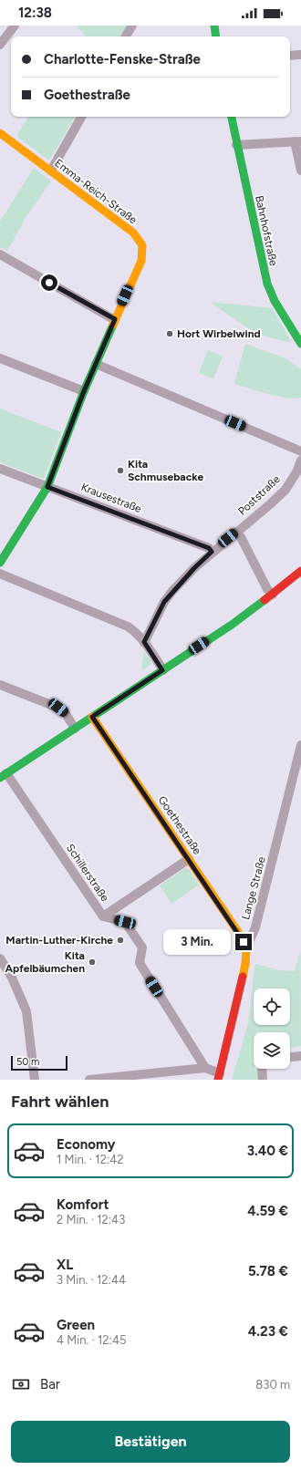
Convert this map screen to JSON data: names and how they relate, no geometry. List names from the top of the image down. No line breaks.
{"streets":{"street":["Emma-Reich-Straße","Bahnhofstraße","Poststraße","Krausestraße","Goethestraße","Schillerstraße","Lange Straße"]},"crossings":[["Emma-Reich-Straße","Krausestraße"],["Poststraße","Krausestraße"],["Goethestraße","Lange Straße"]],"places":["Hort Wirbelwind","Kita Schmusebacke","Martin-Luther-Kirche","Kita Apfelbäumchen"],"scale_bar":"50 m","page":{"status":"12:38","banner":["Charlotte-Fenske-Straße","Goethestraße"],"bubble":"3 Min.","scale":"50 m","heading":"Fahrt wählen","list":[{"name":"Economy","note":"1 Min. · 12:42","value":"3.40 €"},{"name":"Komfort","note":"2 Min. · 12:43","value":"4.59 €"},{"name":"XL","note":"3 Min. · 12:44","value":"5.78 €"},{"name":"Green","note":"4 Min. · 12:45","value":"4.23 €"}],"pay":["Bar","830 m"],"buttons":"Bestätigen"}}
